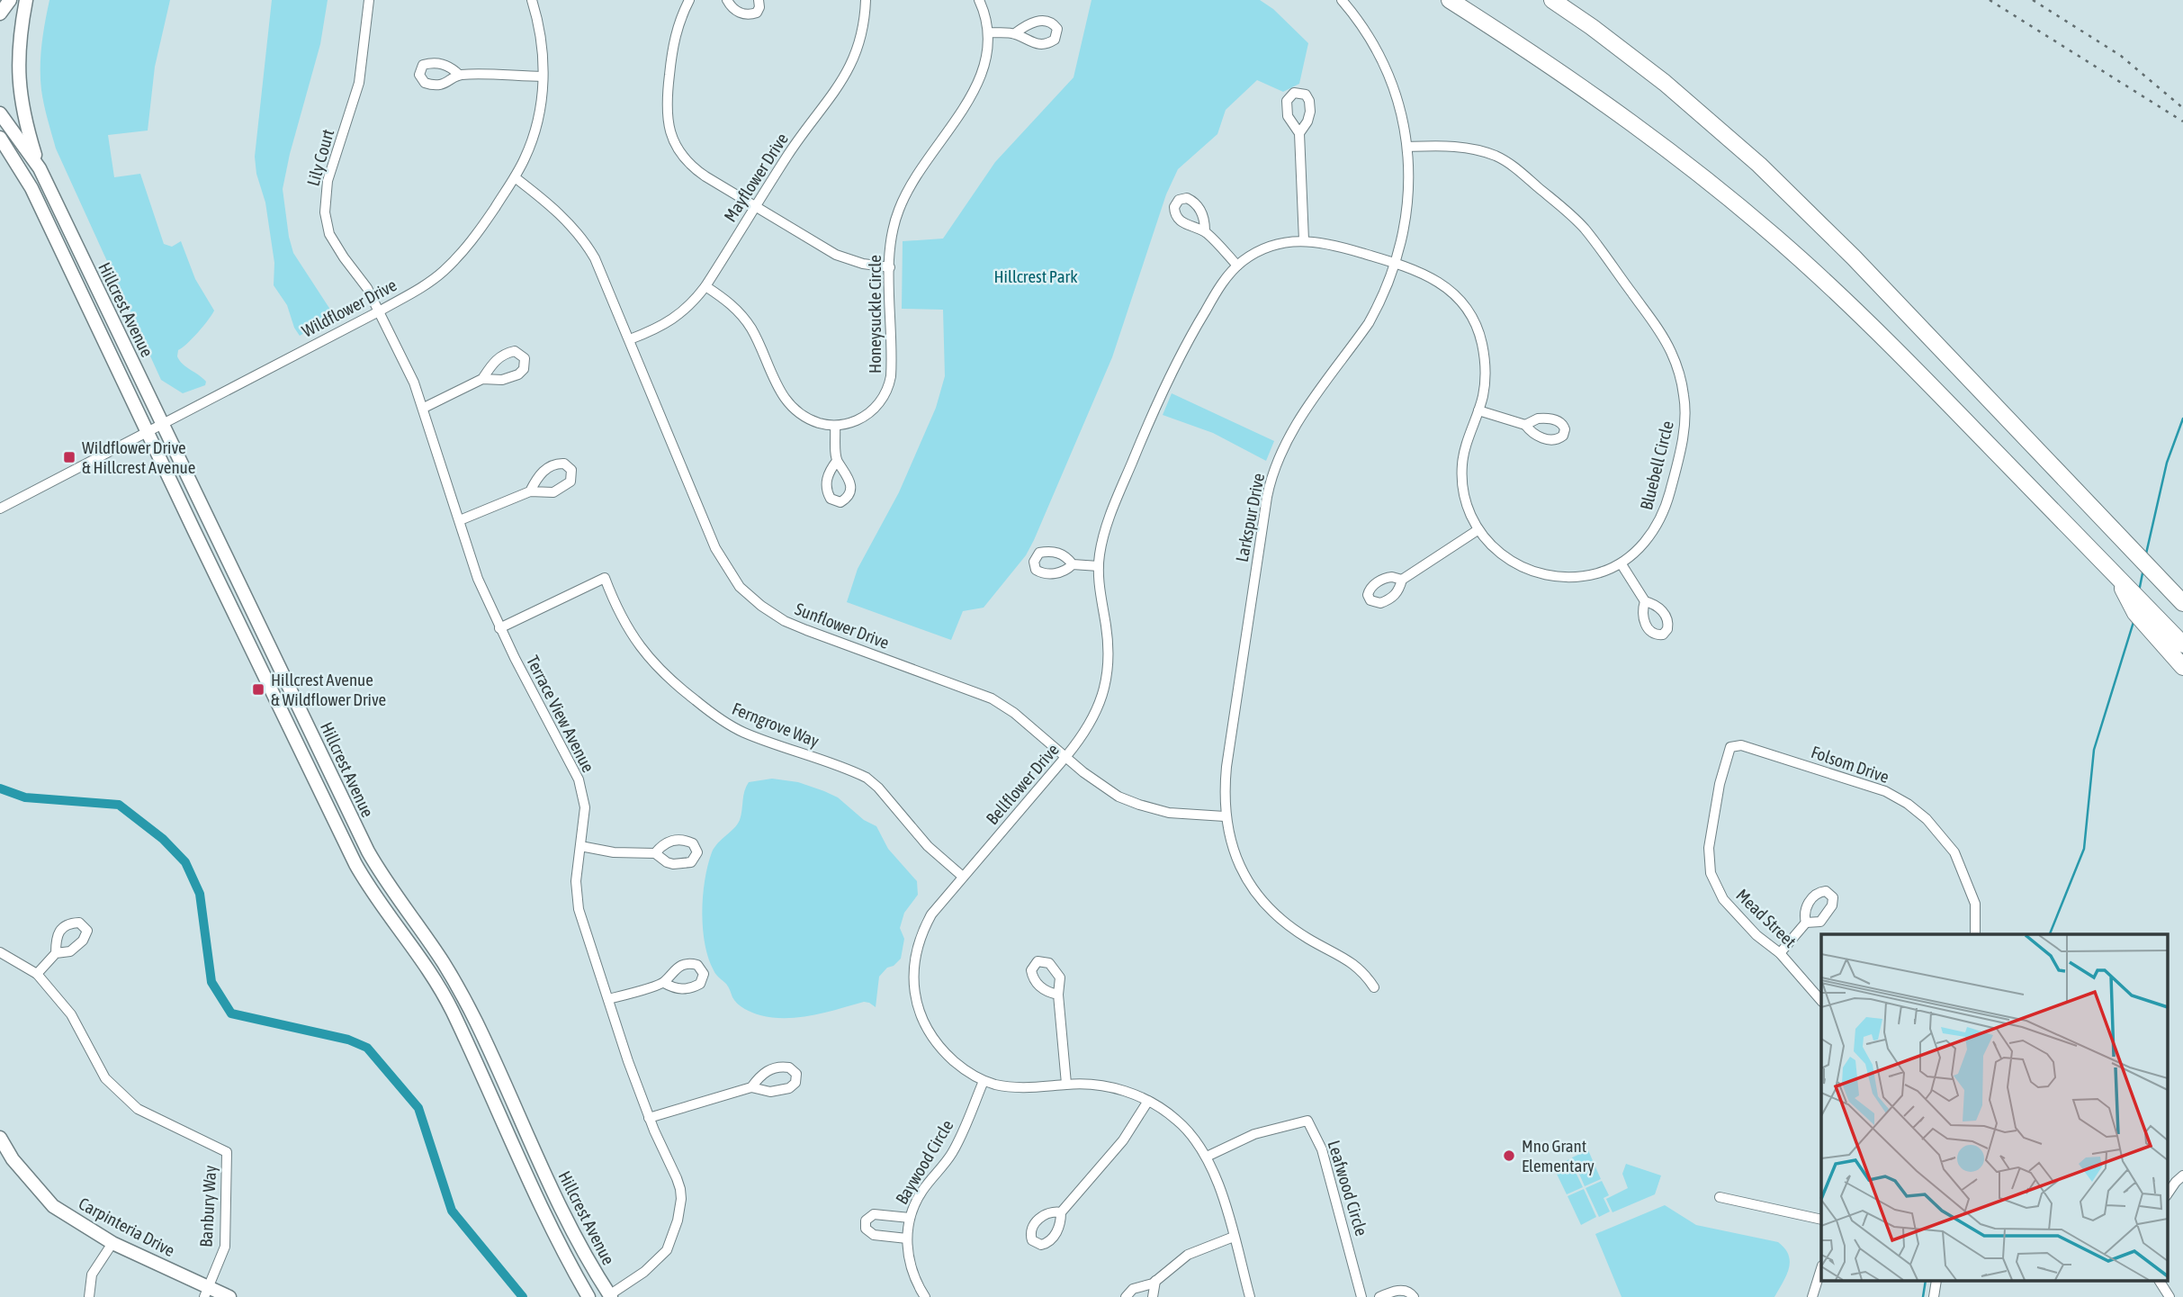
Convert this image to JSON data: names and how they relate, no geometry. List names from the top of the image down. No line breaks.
{"streets":{"main road":["Hillcrest Avenue","Carpinteria Drive"],"street":["Lily Court","Mayflower Drive","Wildflower Drive","Honeysuckle Circle","Bluebell Circle","Larkspur Drive","Sunflower Drive","Terrace View Avenue","Ferngrove Way","Folsom Drive","Bellflower Drive","Mead Street","Baywood Circle","Leafwood Circle","Banbury Way"]},"crossings":[["Lily Court","Wildflower Drive"],["Lily Court","Terrace View Avenue"],["Mayflower Drive","Sunflower Drive"],["Wildflower Drive","Hillcrest Avenue"],["Wildflower Drive","Sunflower Drive"],["Wildflower Drive","Terrace View Avenue"],["Hillcrest Avenue","Terrace View Avenue"],["Bluebell Circle","Larkspur Drive"],["Bluebell Circle","Bellflower Drive"],["Larkspur Drive","Sunflower Drive"],["Larkspur Drive","Bellflower Drive"],["Sunflower Drive","Bellflower Drive"],["Terrace View Avenue","Ferngrove Way"],["Ferngrove Way","Bellflower Drive"],["Folsom Drive","Mead Street"],["Bellflower Drive","Baywood Circle"],["Bellflower Drive","Leafwood Circle"],["Banbury Way","Carpinteria Drive"]],"parks":["Hillcrest Park"],"places":{"transit":["Wildflower Drive & Hillcrest Avenue","Hillcrest Avenue & Wildflower Drive"],"other":["Mno Grant Elementary"]}}
